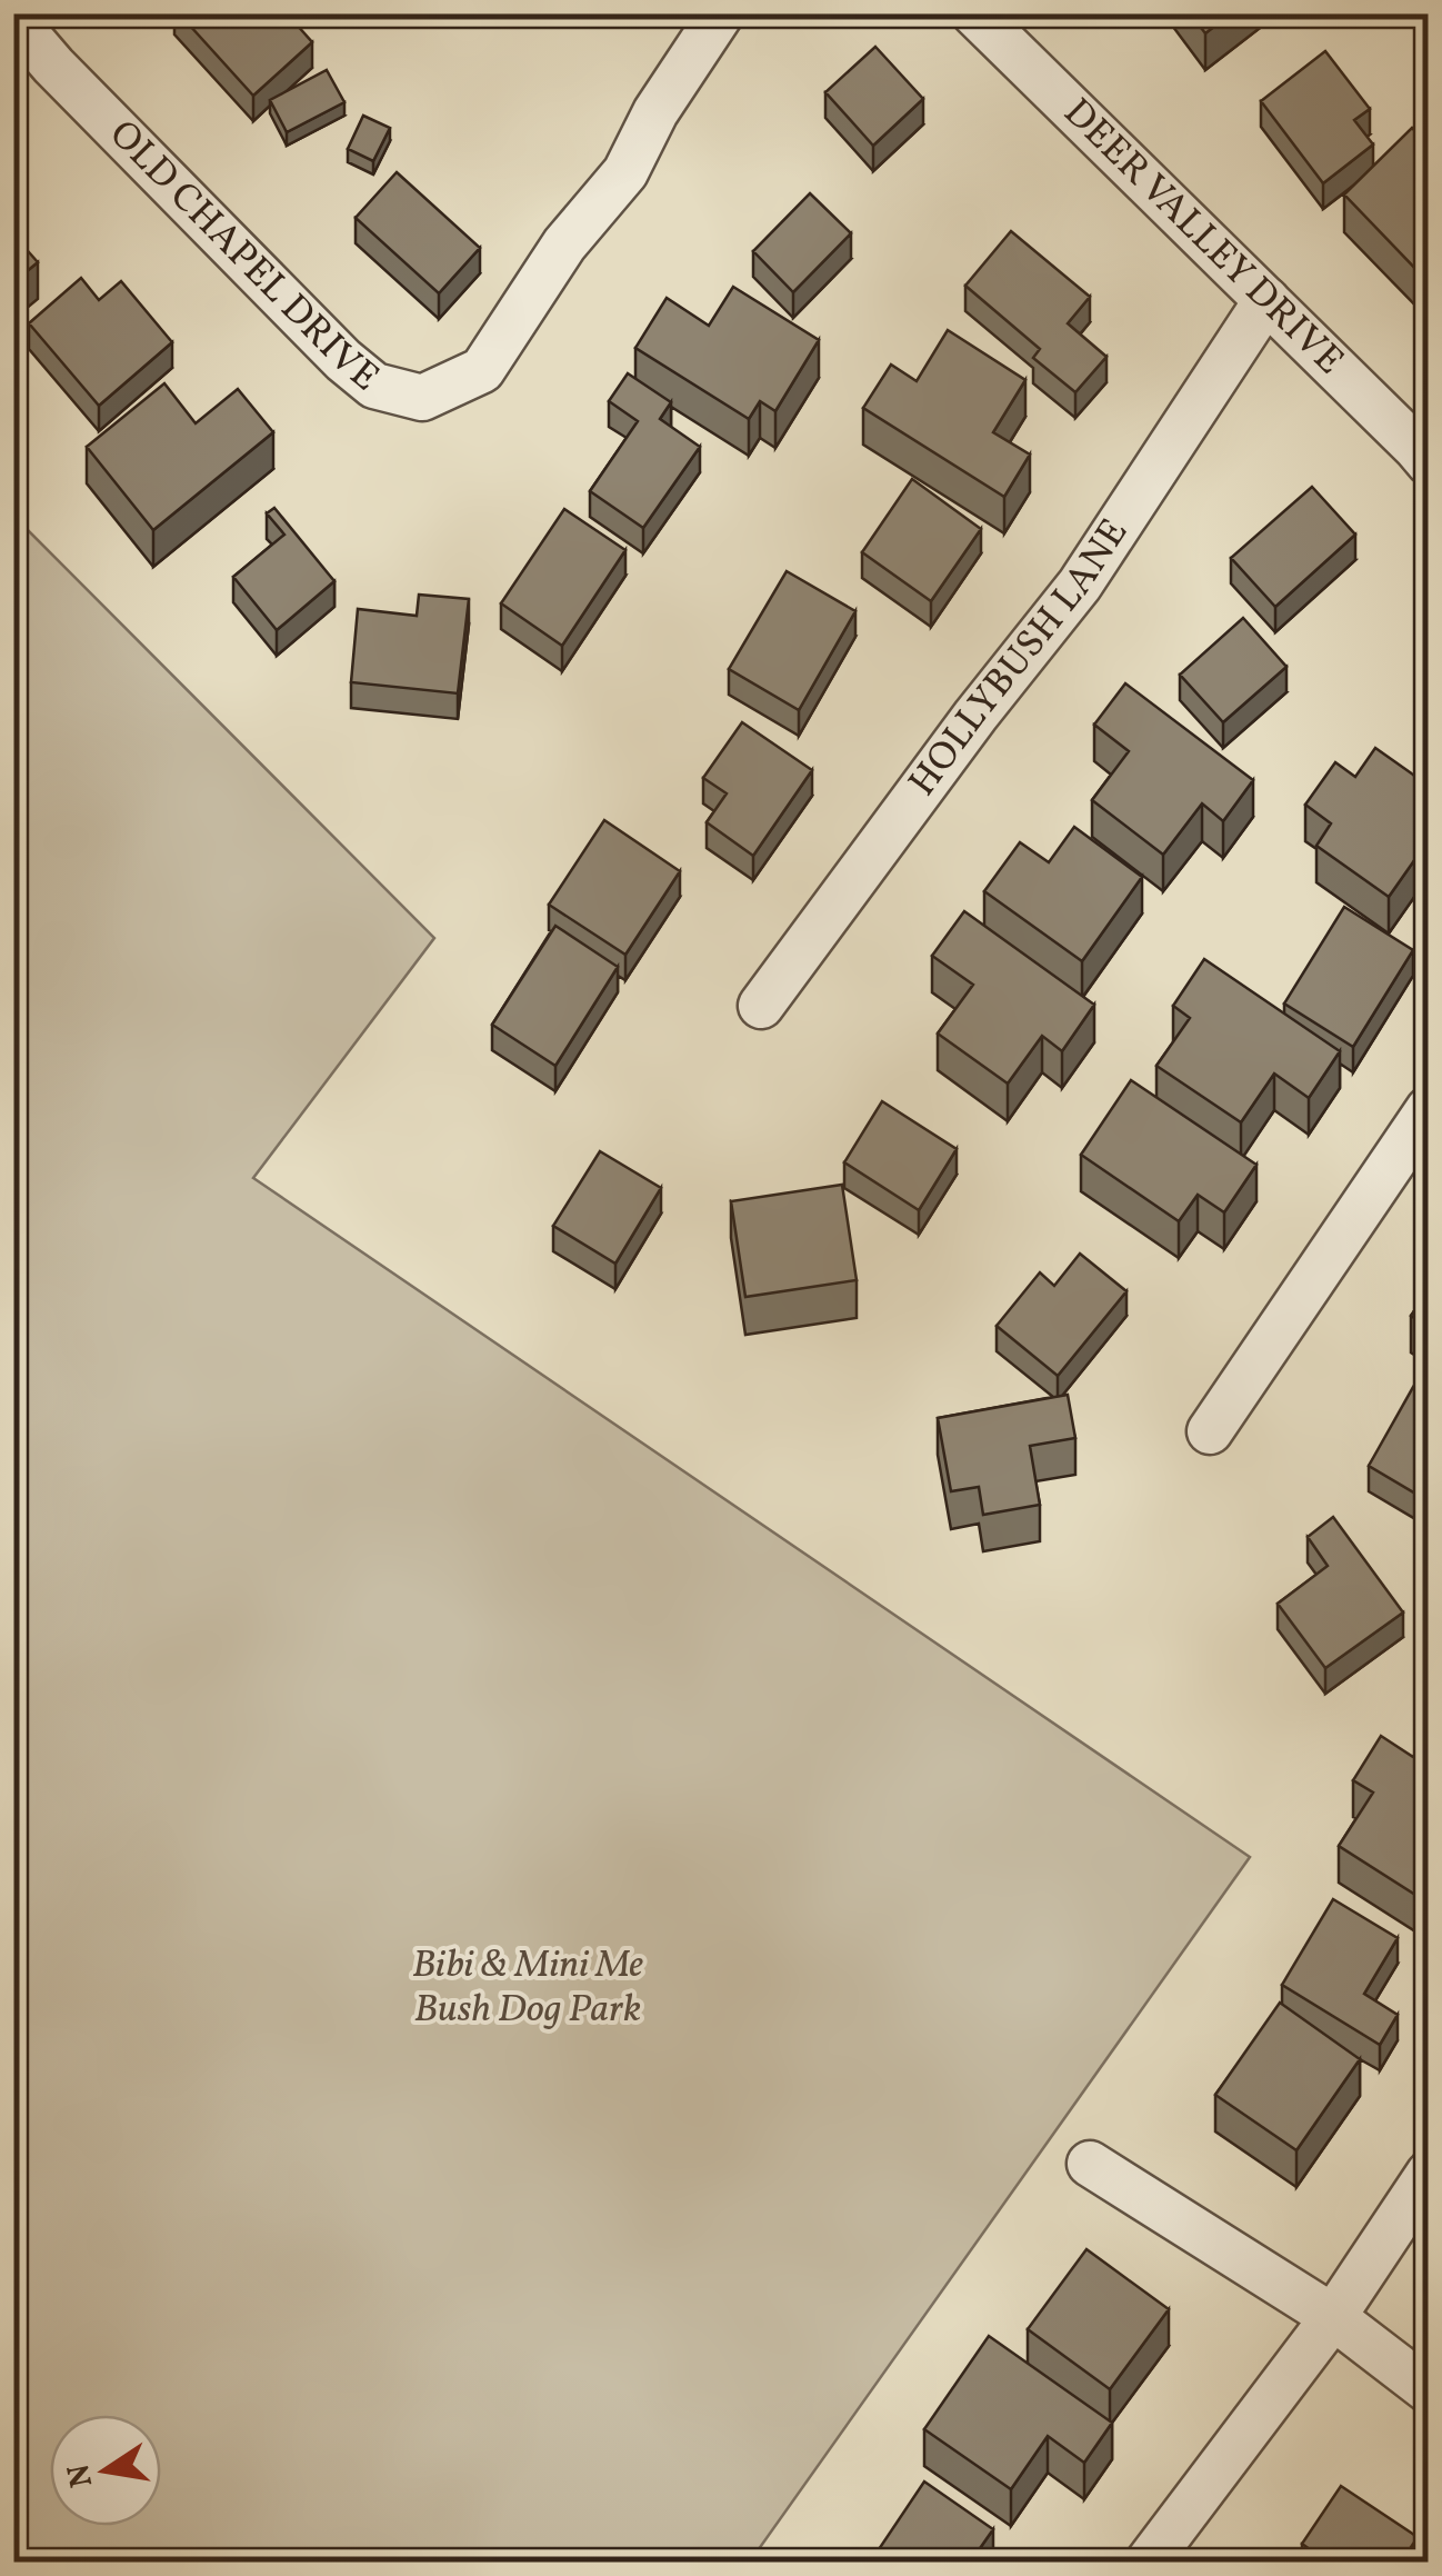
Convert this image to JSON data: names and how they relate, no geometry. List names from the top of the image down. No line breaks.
{"streets":{"street":["DEER VALLEY DRIVE","OLD CHAPEL DRIVE","HOLLYBUSH LANE"]},"crossings":[["DEER VALLEY DRIVE","HOLLYBUSH LANE"]],"parks":["Bibi & Mini Me Bush Dog Park"],"north":"left"}
